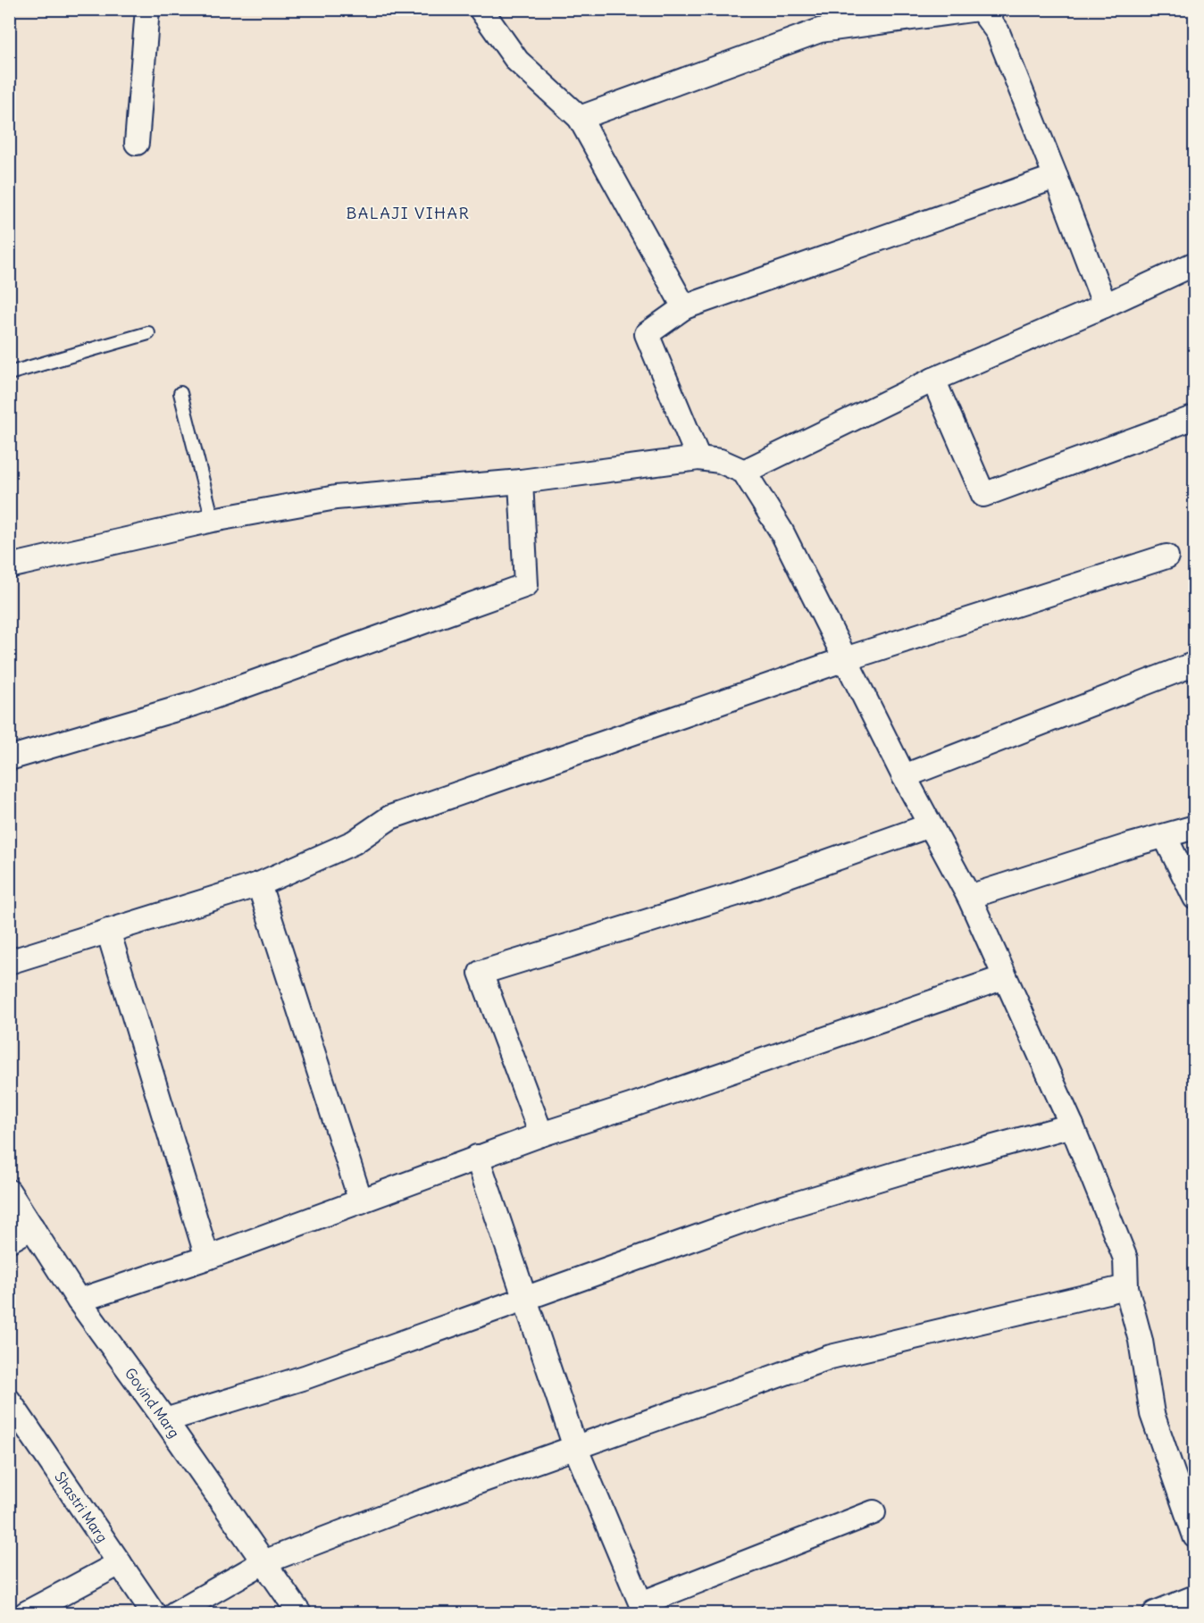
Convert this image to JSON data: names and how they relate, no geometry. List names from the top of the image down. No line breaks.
{"streets":{"street":["Govind Marg","Shastri Marg"]},"districts":["BALAJI VIHAR"]}
